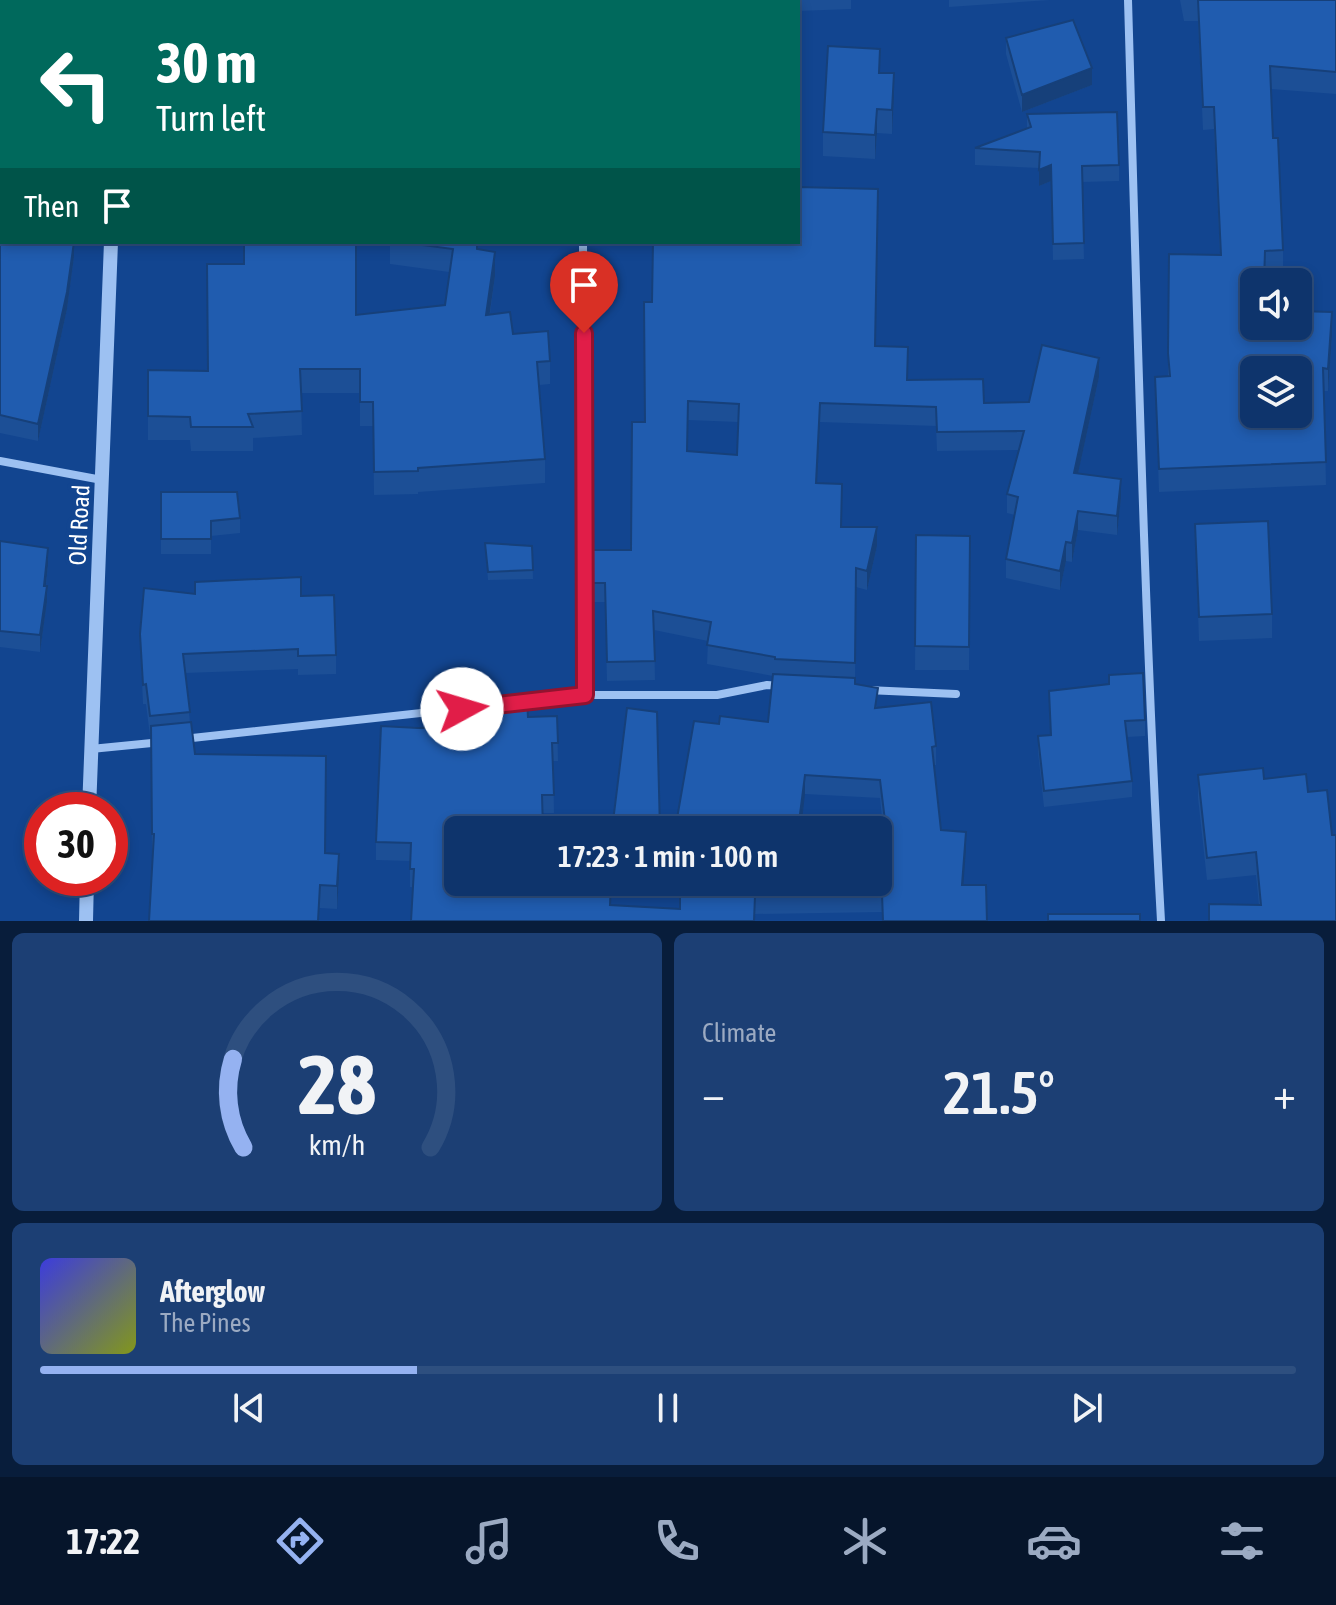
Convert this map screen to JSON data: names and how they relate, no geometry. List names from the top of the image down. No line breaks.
{"streets":{"street":["Old Road"]},"page":{"turn":["30 m","Turn left"],"then":"Then","limit":"30","trip":"17:23 · 1 min · 100 m","tile":"Climate","heat":["−","21.5°","+"],"song":["Afterglow","The Pines"],"tabs":"17:22","gauge":["28","km/h"]}}
